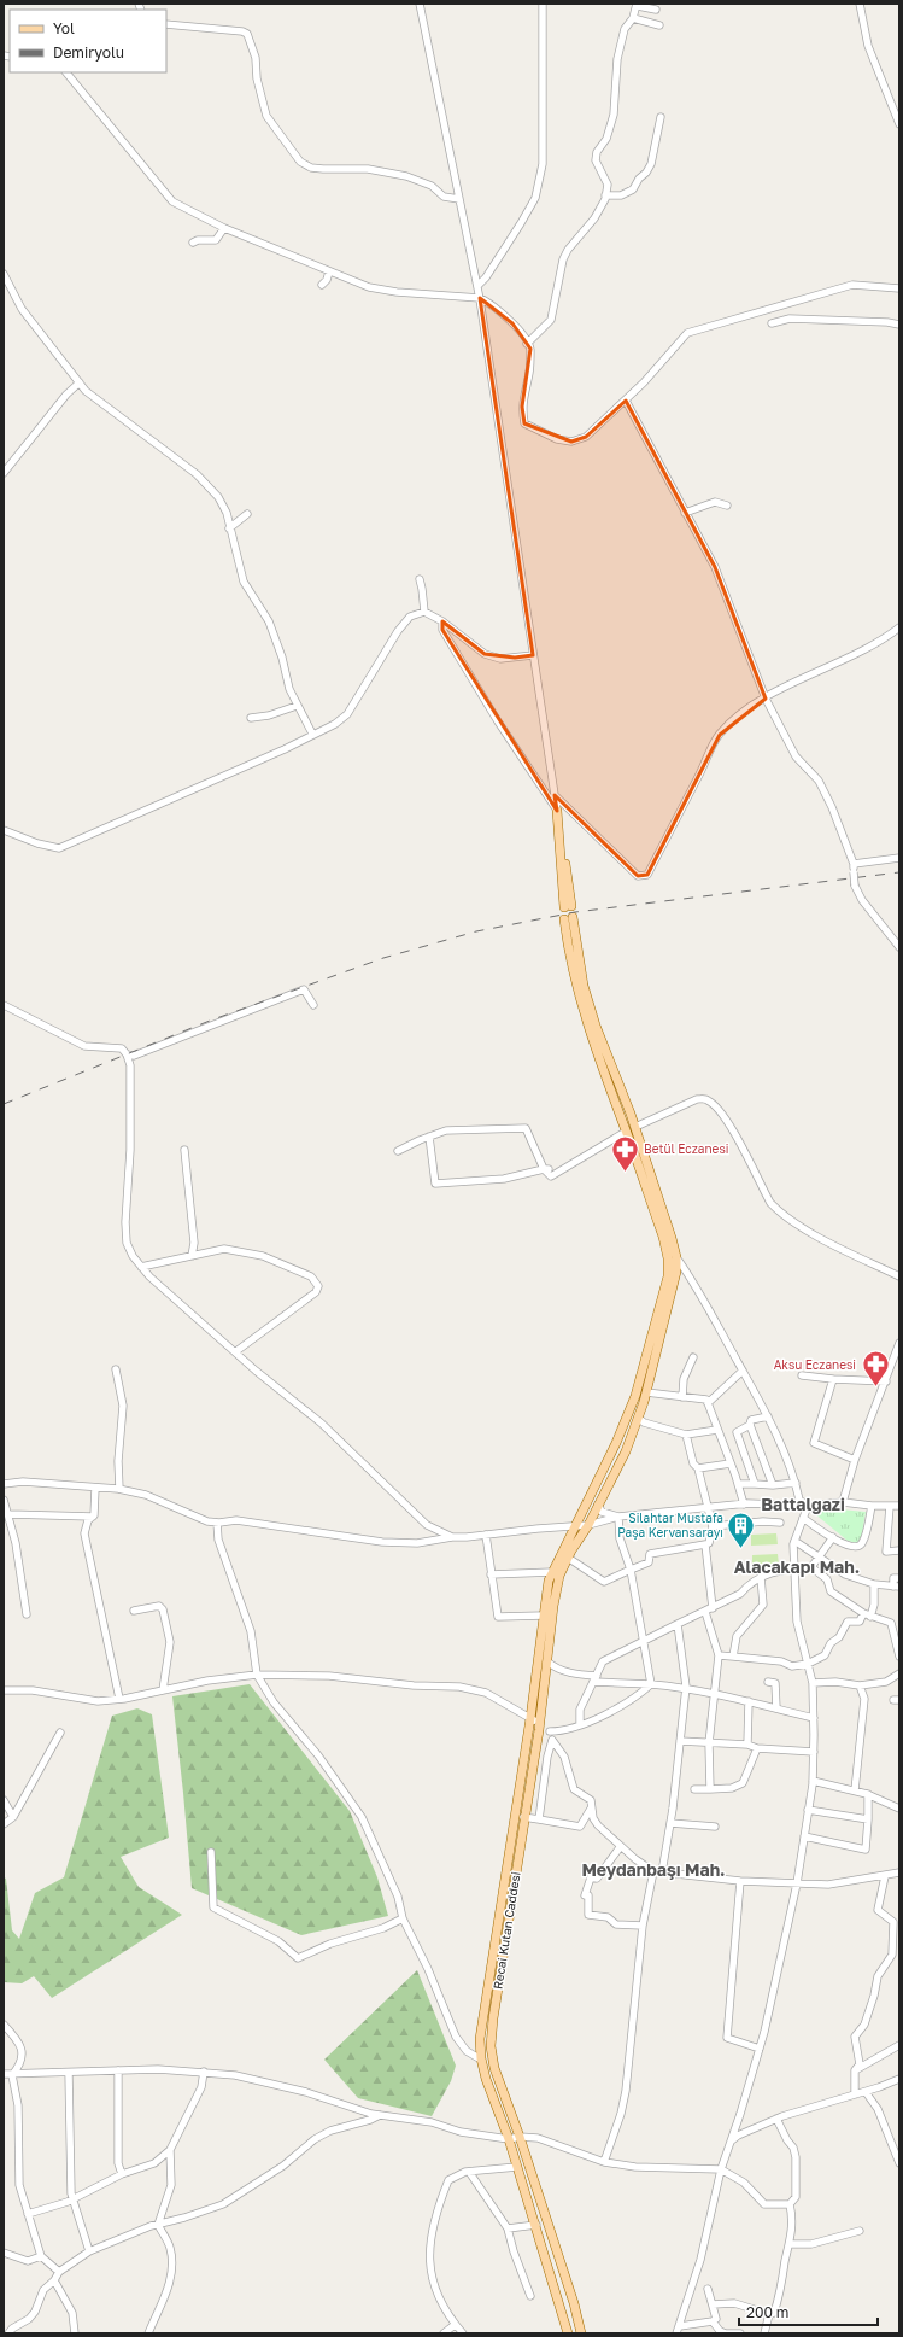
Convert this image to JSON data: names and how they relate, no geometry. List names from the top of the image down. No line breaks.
{"streets":{"main road":["Recai Kutan Caddesi"]},"districts":["Battalgazi","Alacakapı Mah.","Meydanbaşı Mah."],"places":{"pharmacy":["Betül Eczanesi","Aksu Eczanesi"],"building":["Silahtar Mustafa Paşa Kervansarayı"]},"legend":["Yol","Demiryolu"],"scale_bar":"200 m"}
